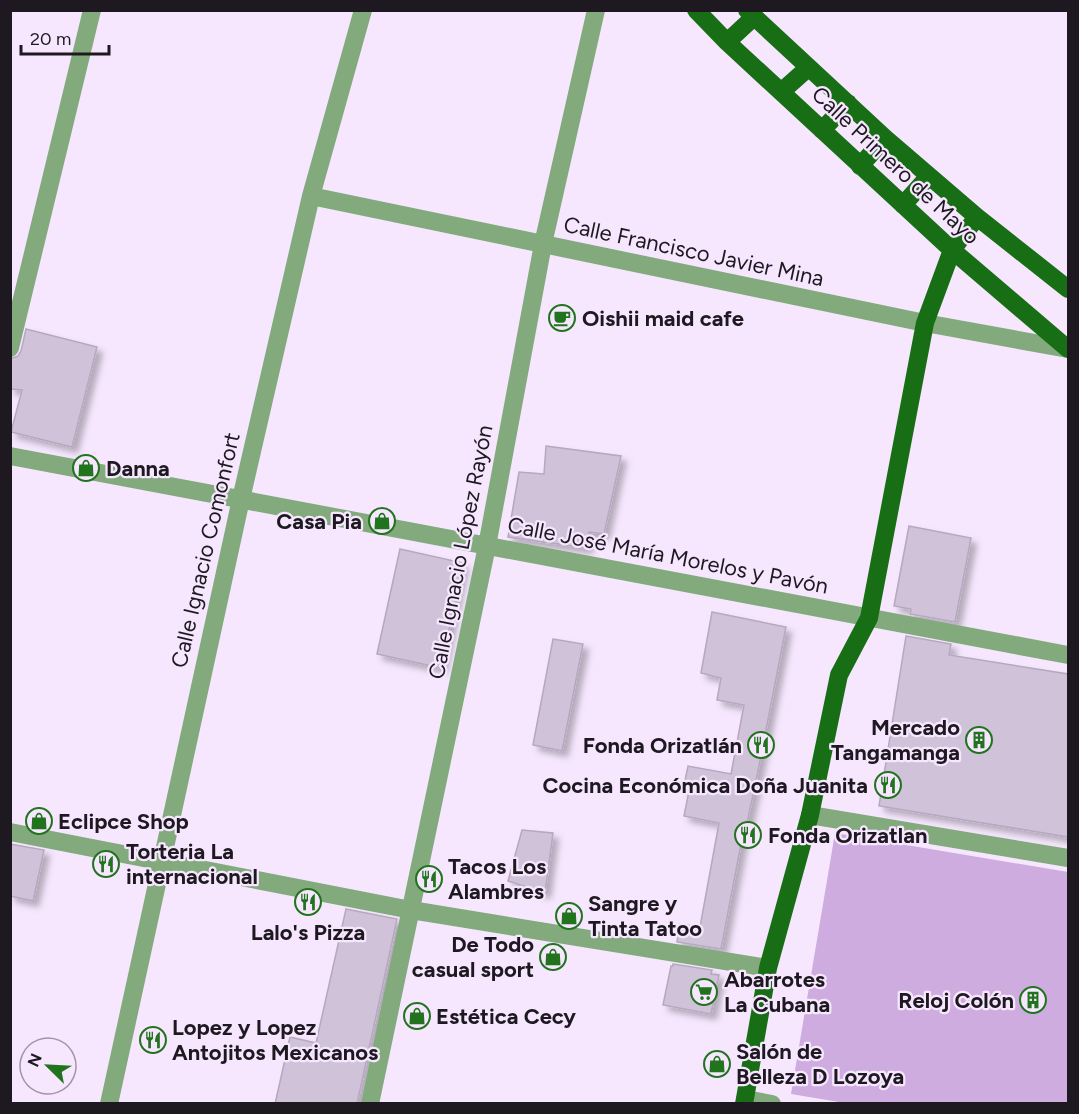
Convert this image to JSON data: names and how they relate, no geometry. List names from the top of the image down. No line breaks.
{"streets":{"main road":["Calle Primero de Mayo"],"street":["Calle Francisco Javier Mina","Calle Ignacio Comonfort","Calle Ignacio López Rayón","Calle José María Morelos y Pavón"]},"crossings":[["Calle Primero de Mayo","Calle Francisco Javier Mina"],["Calle Francisco Javier Mina","Calle Ignacio Comonfort"],["Calle Francisco Javier Mina","Calle Ignacio López Rayón"],["Calle Ignacio Comonfort","Calle José María Morelos y Pavón"],["Calle Ignacio López Rayón","Calle José María Morelos y Pavón"]],"places":{"cafe":["Oishii maid cafe"],"shop":["Danna","Casa Pia","Eclipce Shop","Sangre y Tinta Tatoo","De Todo casual sport","Estética Cecy","Salón de Belleza D Lozoya"],"building":["Mercado Tangamanga","Reloj Colón"],"restaurant":["Fonda Orizatlán","Cocina Económica Doña Juanita","Fonda Orizatlan","Torteria La internacional","Tacos Los Alambres","Lalo's Pizza","Lopez y Lopez Antojitos Mexicanos"],"supermarket":["Abarrotes La Cubana"]},"scale_bar":"20 m","north":"top left"}
